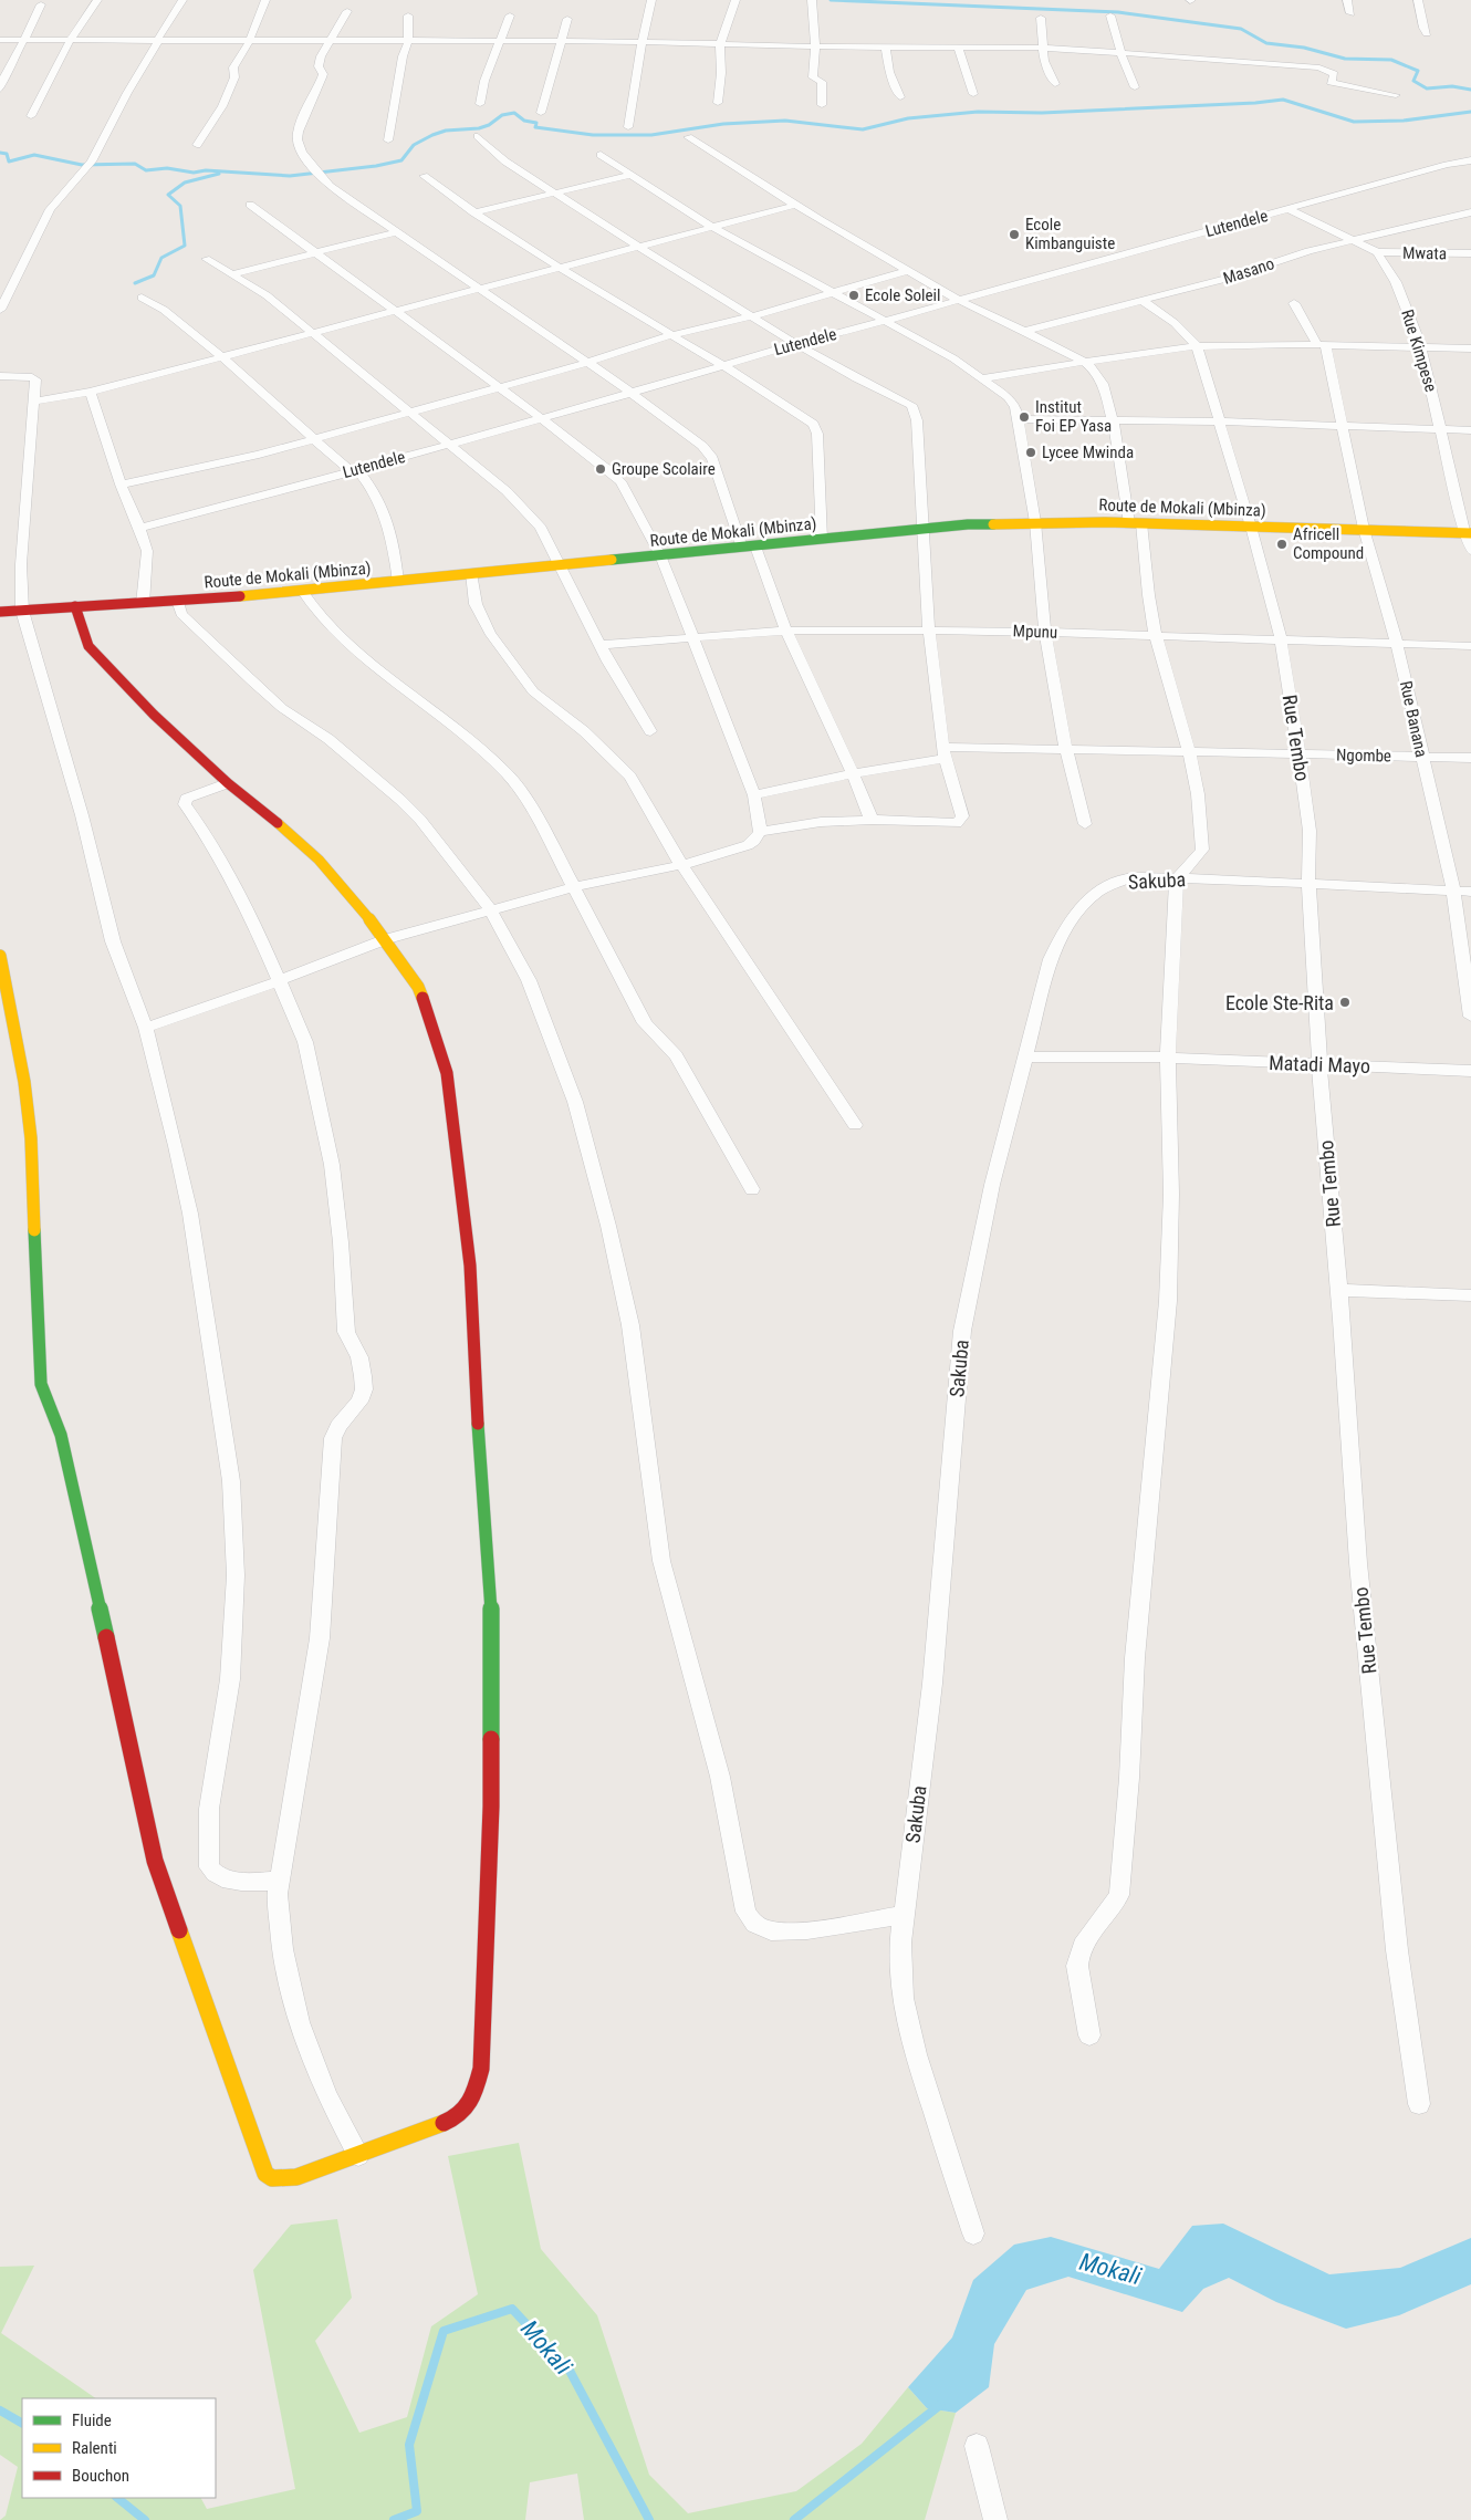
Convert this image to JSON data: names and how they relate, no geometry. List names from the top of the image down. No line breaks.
{"streets":{"street":["Lutendele","Mwata","Masano","Rue Kimpese","Route de Mokali (Mbinza)","Mpunu","Rue Banana","Rue Tembo","Ngombe","Sakuba","Matadi Mayo"]},"crossings":[["Mwata","Rue Kimpese"],["Masano","Rue Tembo"],["Rue Kimpese","Route de Mokali (Mbinza)"],["Route de Mokali (Mbinza)","Rue Banana"],["Route de Mokali (Mbinza)","Rue Tembo"],["Mpunu","Rue Banana"],["Mpunu","Rue Tembo"],["Rue Banana","Ngombe"],["Rue Banana","Sakuba"],["Rue Tembo","Ngombe"],["Rue Tembo","Sakuba"],["Rue Tembo","Matadi Mayo"],["Sakuba","Matadi Mayo"]],"water":["Mokali"],"places":["Ecole Kimbanguiste","Ecole Soleil","Institut Foi EP Yasa","Lycee Mwinda","Groupe Scolaire","Africell Compound","Ecole Ste-Rita"],"legend":["Fluide","Ralenti","Bouchon"]}
